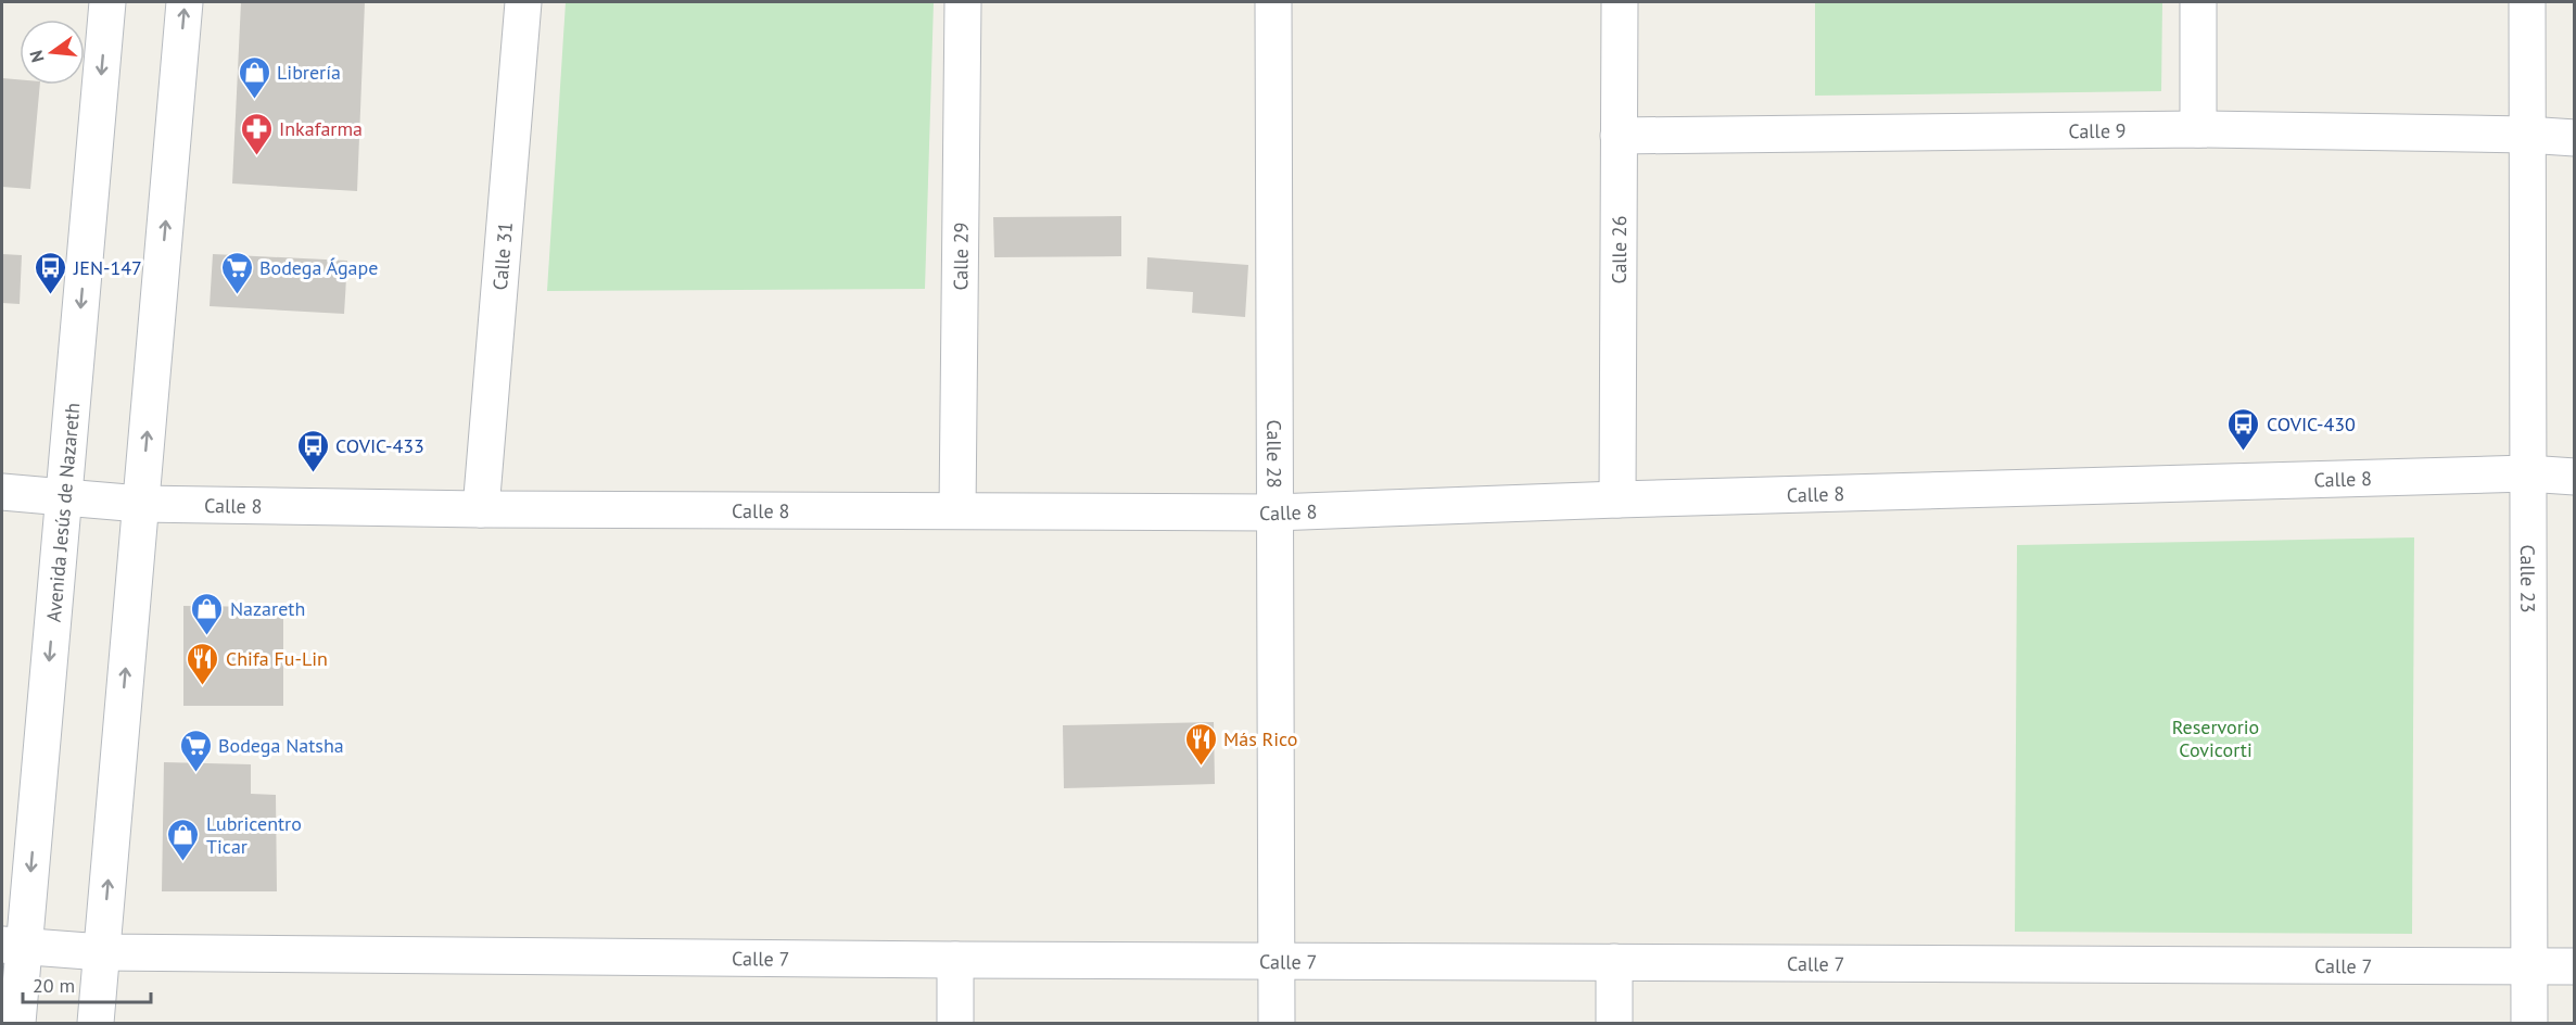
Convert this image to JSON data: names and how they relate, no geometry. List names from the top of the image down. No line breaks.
{"streets":{"street":["Calle 9","Calle 26","Calle 31","Calle 29","Calle 28","Calle 8","Avenida Jesús de Nazareth","Calle 23","Calle 7"]},"crossings":[["Calle 9","Calle 26"],["Calle 9","Calle 23"],["Calle 26","Calle 8"],["Calle 31","Calle 8"],["Calle 29","Calle 8"],["Calle 28","Calle 8"],["Calle 28","Calle 7"],["Calle 8","Avenida Jesús de Nazareth"],["Calle 8","Calle 23"],["Avenida Jesús de Nazareth","Calle 7"],["Calle 23","Calle 7"]],"parks":["Reservorio Covicorti"],"places":{"shop":["Librería","Nazareth","Lubricentro Ticar"],"pharmacy":["Inkafarma"],"bus stop":["JEN-147","COVIC-430","COVIC-433"],"supermarket":["Bodega Ágape","Bodega Natsha"],"restaurant":["Chifa Fu-Lin","Más Rico"]},"scale_bar":"20 m","north":"left"}
